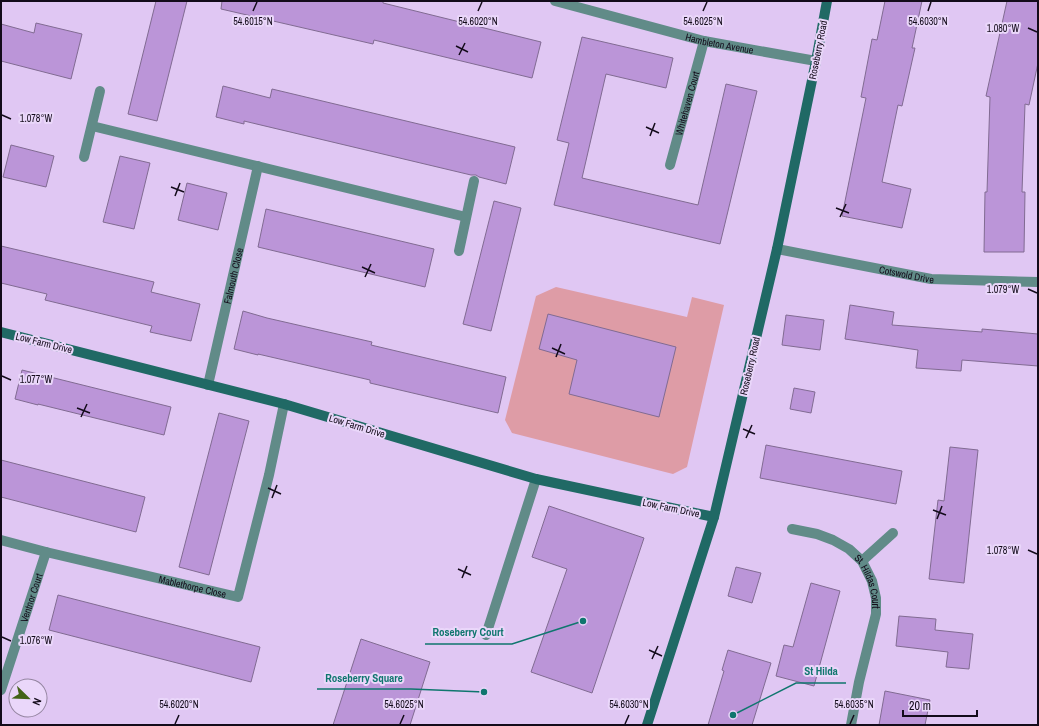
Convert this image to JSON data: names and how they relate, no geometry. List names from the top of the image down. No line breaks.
{"streets":{"street":["Hambleton Avenue","Roseberry Road","Whitehaven Court","Cotswold Drive","Falmouth Close","Low Farm Drive","St. Hildas Court","Mablethorpe Close","Ventnor Court"]},"crossings":[["Hambleton Avenue","Roseberry Road"],["Hambleton Avenue","Whitehaven Court"],["Roseberry Road","Cotswold Drive"],["Roseberry Road","Low Farm Drive"],["Falmouth Close","Low Farm Drive"],["Low Farm Drive","Mablethorpe Close"],["Mablethorpe Close","Ventnor Court"]],"places":["Roseberry Court","Roseberry Square","St Hilda"],"scale_bar":"20 m","north":"bottom right","coordinates":["54.6015°N","54.6020°N","54.6025°N","54.6030°N","1.080°W","1.078°W","1.079°W","1.077°W","1.076°W","54.6035°N"]}
